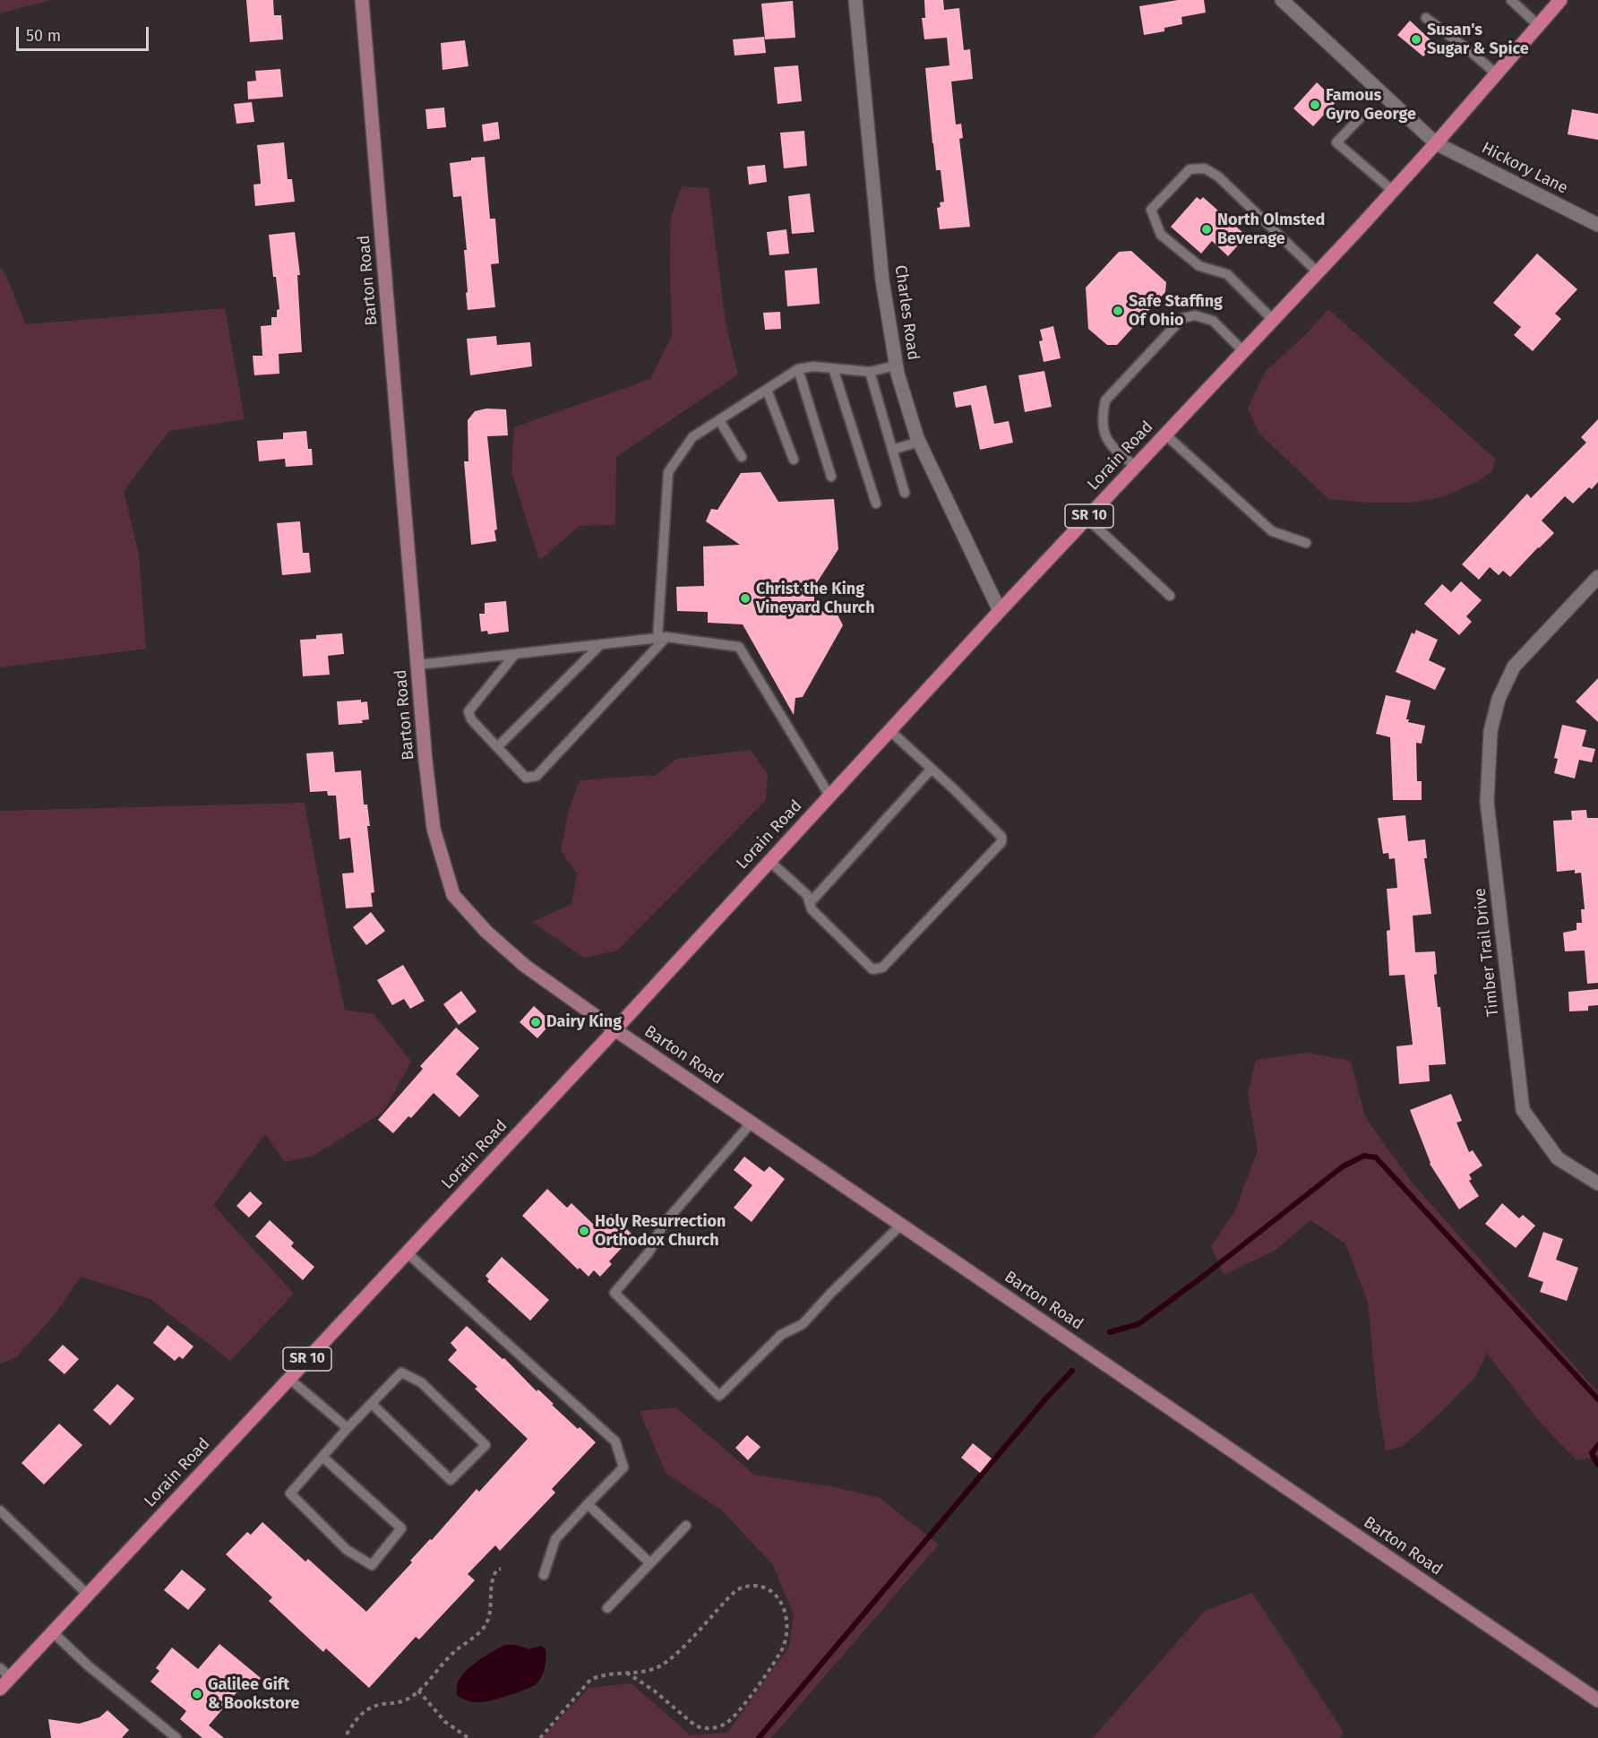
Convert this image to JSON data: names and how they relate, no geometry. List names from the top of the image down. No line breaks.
{"streets":{"main road":["Lorain Road","SR 10"],"street":["Hickory Lane","Barton Road","Charles Road","Timber Trail Drive"]},"crossings":[["Hickory Lane","Lorain Road"],["Barton Road","Lorain Road"],["Charles Road","Lorain Road"]],"places":["Susan's Sugar & Spice","Famous Gyro George","North Olmsted Beverage","Safe Staffing Of Ohio","Christ the King Vineyard Church","Dairy King","Holy Resurrection Orthodox Church","Galilee Gift & Bookstore"],"scale_bar":"50 m"}
